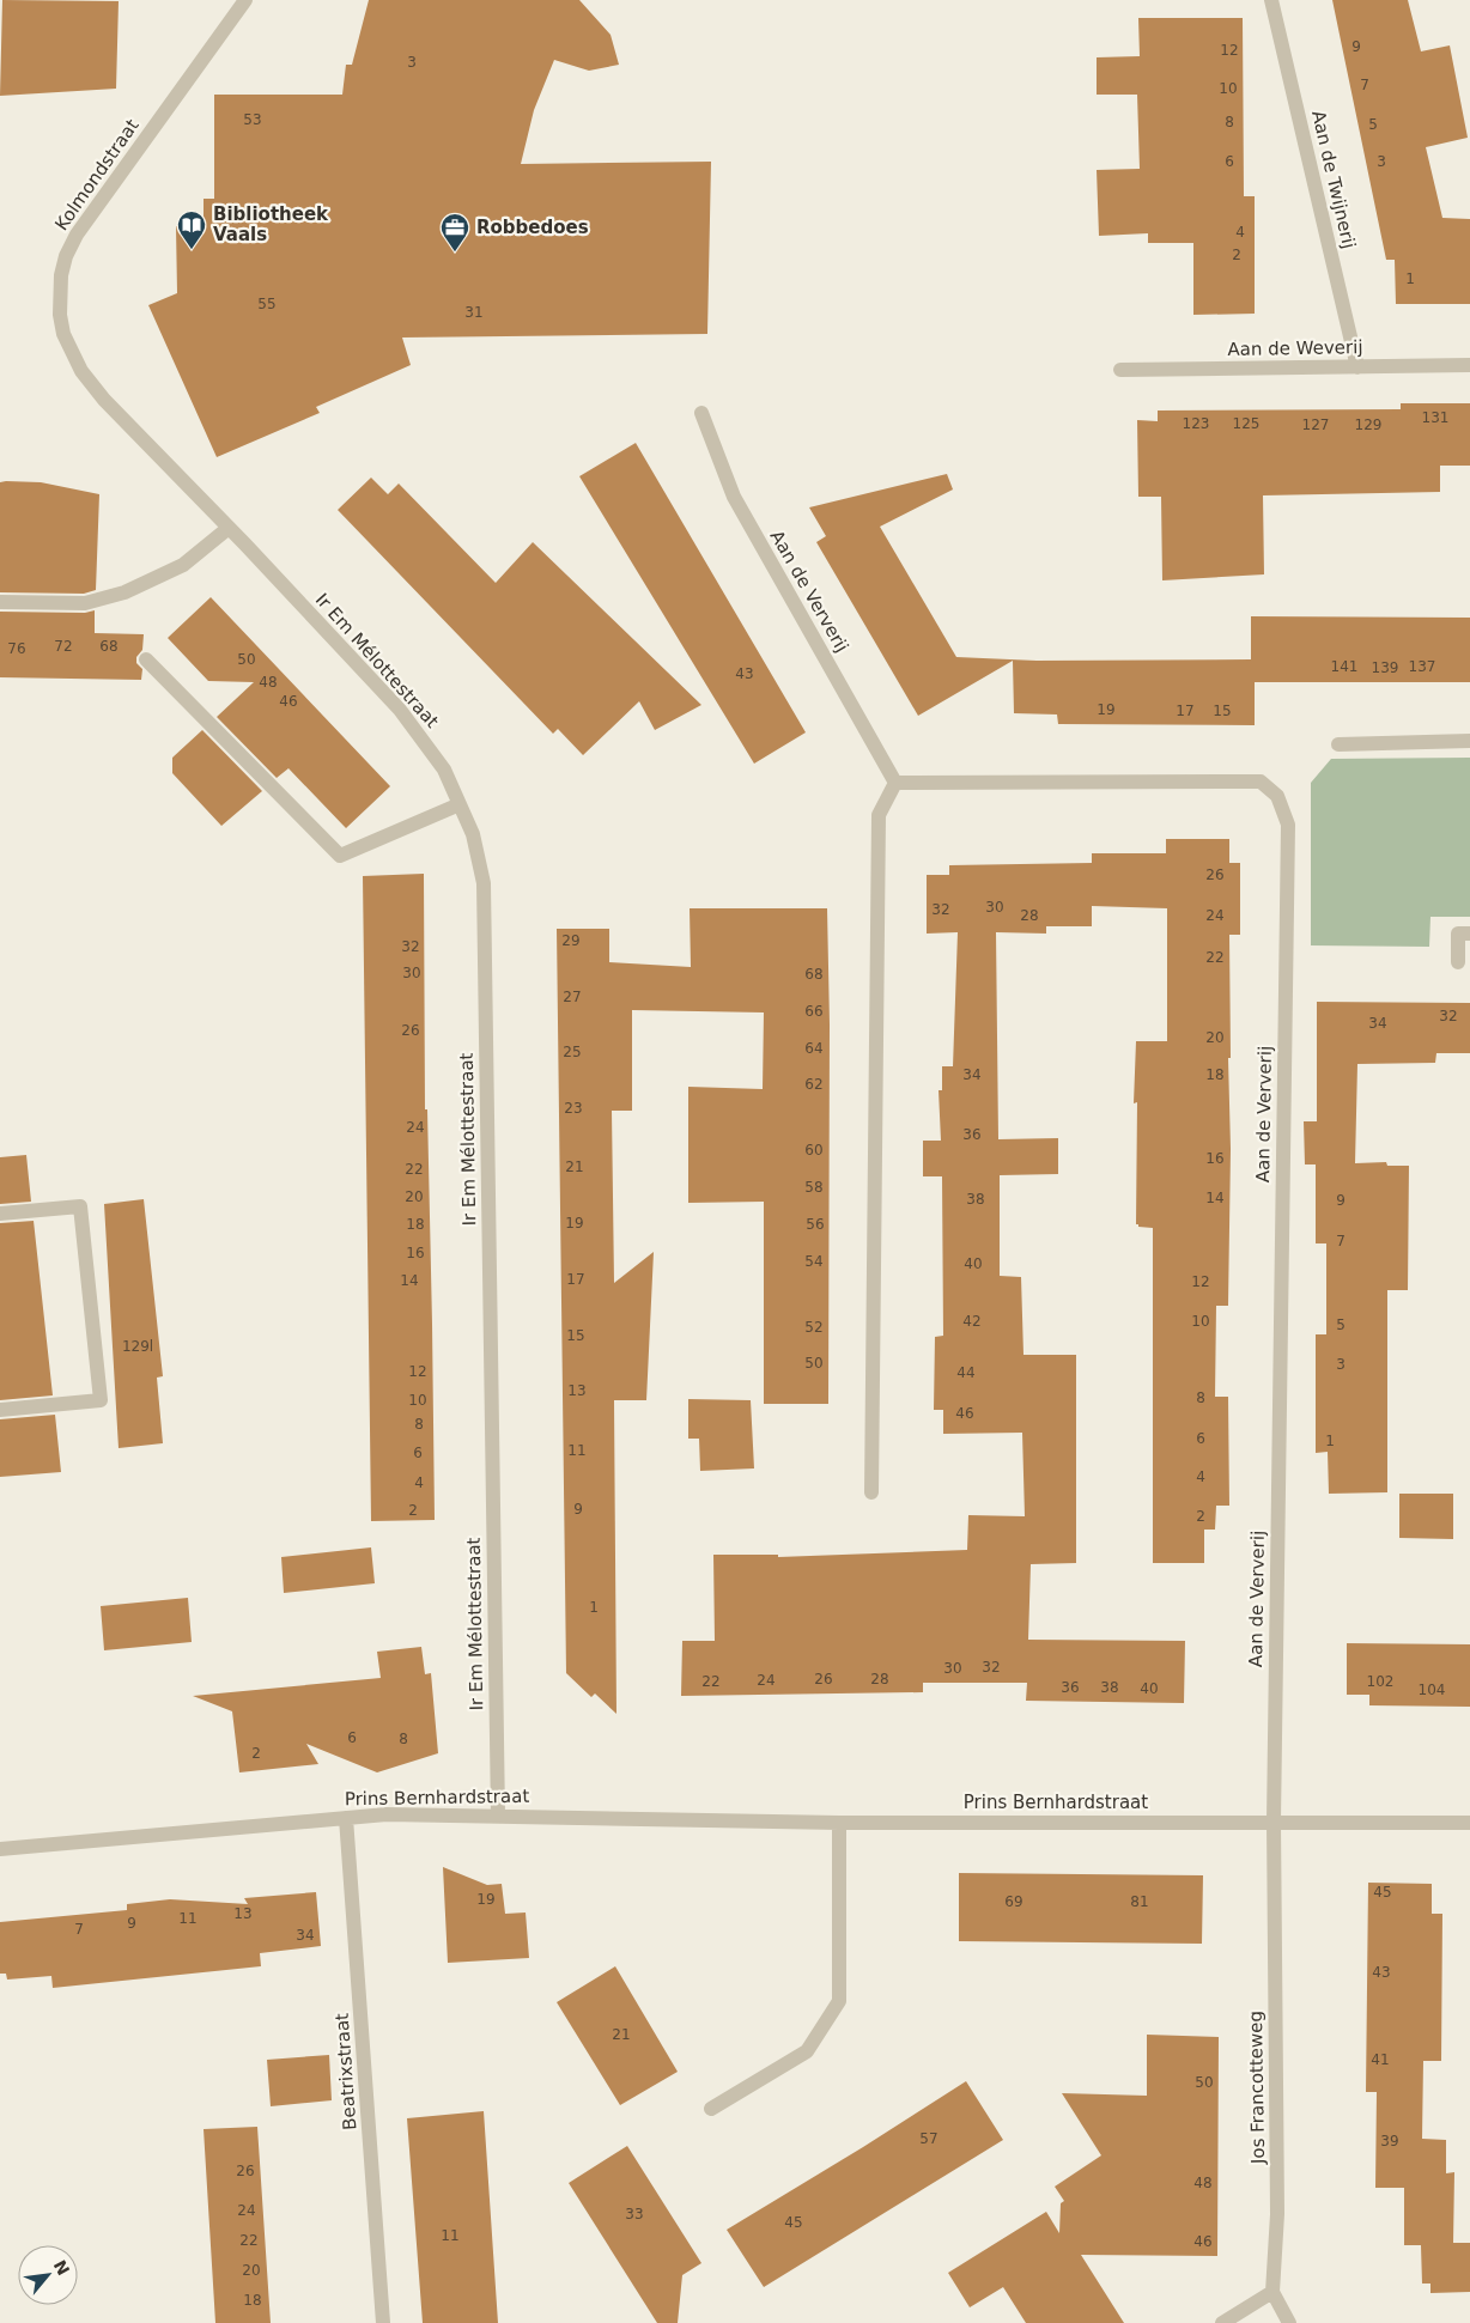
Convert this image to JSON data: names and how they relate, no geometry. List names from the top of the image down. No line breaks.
{"streets":{"street":["Kolmondstraat","Aan de Twijnerij","Aan de Weverij","Aan de Ververij","Ir Em Mélottestraat","Prins Bernhardstraat","Beatrixstraat","Jos Francotteweg"]},"crossings":[["Kolmondstraat","Ir Em Mélottestraat"],["Aan de Twijnerij","Aan de Weverij"],["Aan de Ververij","Prins Bernhardstraat"],["Aan de Ververij","Jos Francotteweg"],["Ir Em Mélottestraat","Prins Bernhardstraat"],["Prins Bernhardstraat","Beatrixstraat"],["Prins Bernhardstraat","Jos Francotteweg"]],"places":{"library":["Bibliotheek Vaals"],"office":["Robbedoes"]},"house_numbers":["9","12","3","7","10","53","8","5","6","3","4","2","1","55","31","131","123","125","127","129","72","68","76","50","141","137","139","43","48","46","19","17","15","26","30","32","28","24","29","32","22","30","68","27","66","32","34","26","20","64","25","34","18","62","23","24","36","60","16","21","22","58","20","14","38","9","19","18","56","7","16","54","40","17","14","12","42","10","5","52","15","129l","50","3","12","44","13","8","10","46","8","6","1","11","6","4","4","9","2","2","1","32","30","26","28","24","22","102","36","38","40","104","6","8","2","45","19","69","81","13","11","9","7","34","43","21","41","50","57","39","26","48","24","33","45","11","22","46","20","18"],"north":"top right"}
